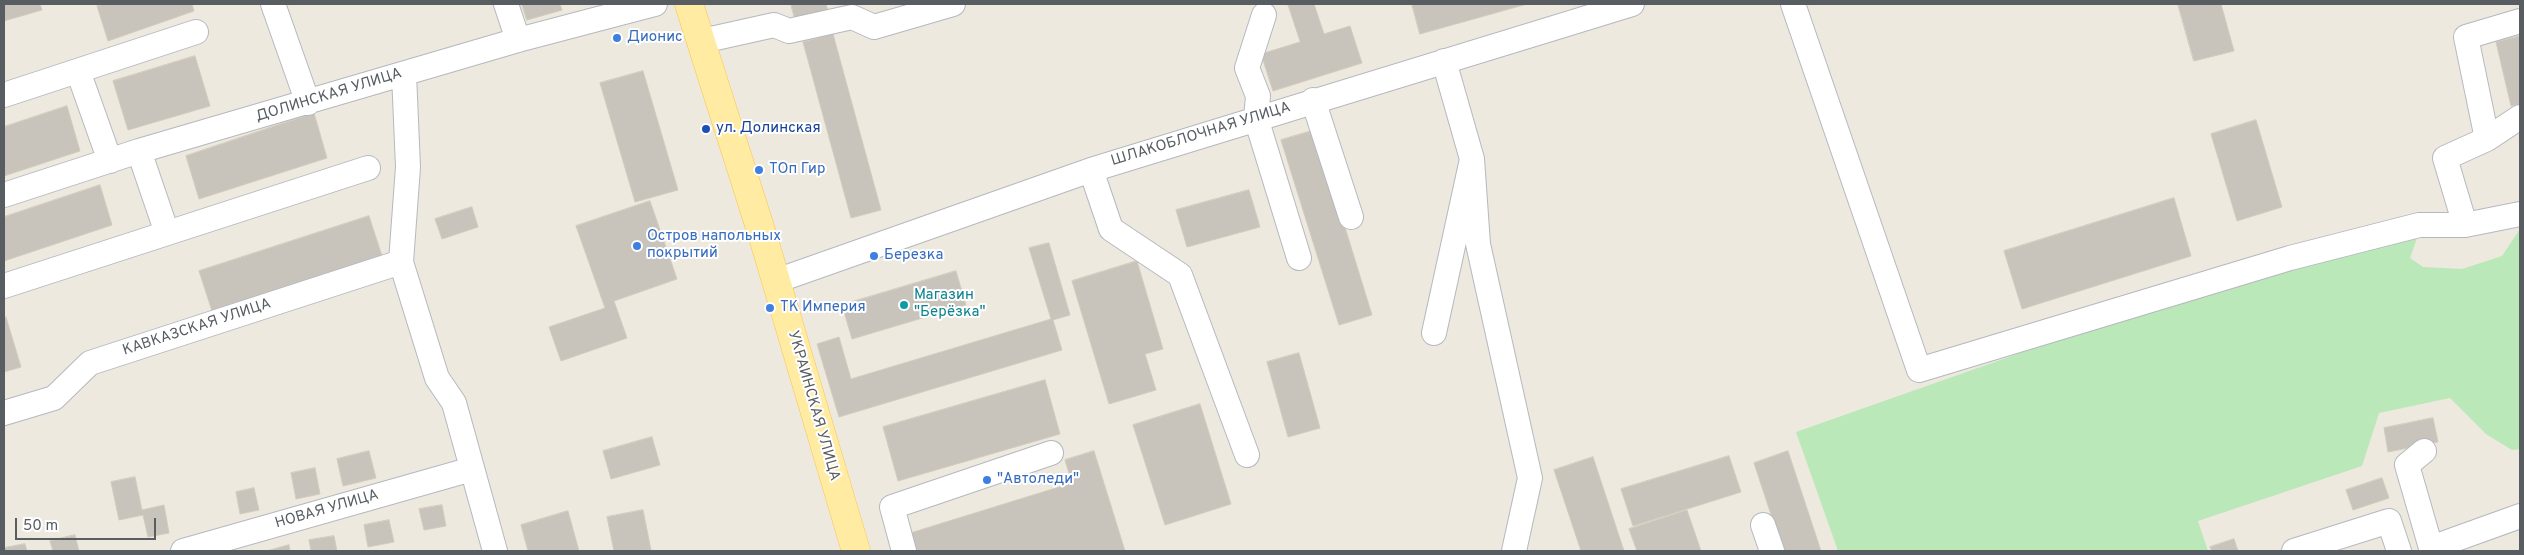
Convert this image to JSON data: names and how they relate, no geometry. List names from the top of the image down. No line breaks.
{"streets":{"main road":["УКРАИНСКАЯ УЛИЦА"],"street":["ДОЛИНСКАЯ УЛИЦА","ШЛАКОБЛОЧНАЯ УЛИЦА","КАВКАЗСКАЯ УЛИЦА","НОВАЯ УЛИЦА"]},"crossings":[["ШЛАКОБЛОЧНАЯ УЛИЦА","УКРАИНСКАЯ УЛИЦА"]],"places":["Дионис","ул. Долинская","ТОп Гир","Остров напольных покрытий","Березка","Магазин \"Берёзка\"","ТК Империя","\"Автоледи\""],"scale_bar":"50 m"}
